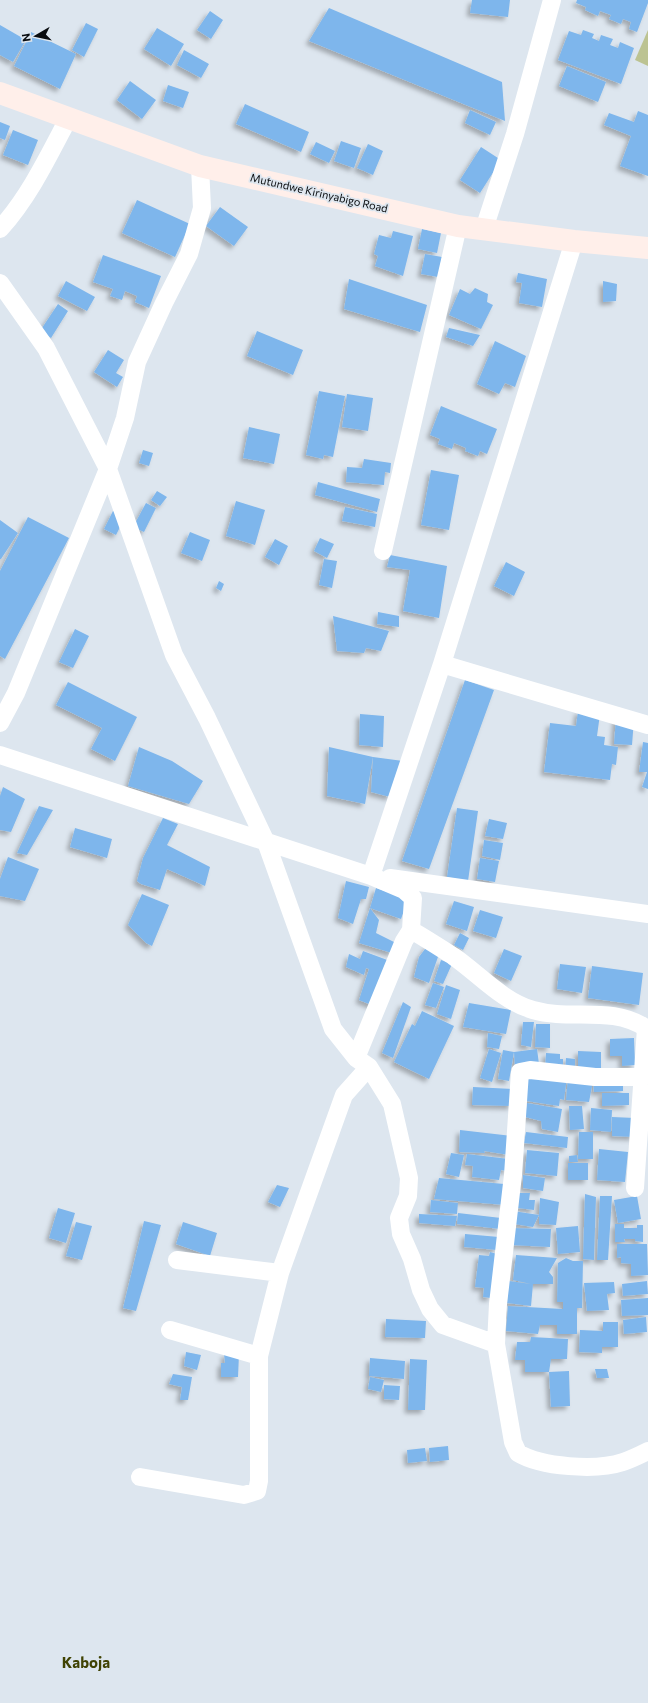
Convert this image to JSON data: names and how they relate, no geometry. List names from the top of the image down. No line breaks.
{"streets":{"street":["Mutundwe Kirinyabigo Road"]},"districts":["Kaboja"],"north":"left"}
